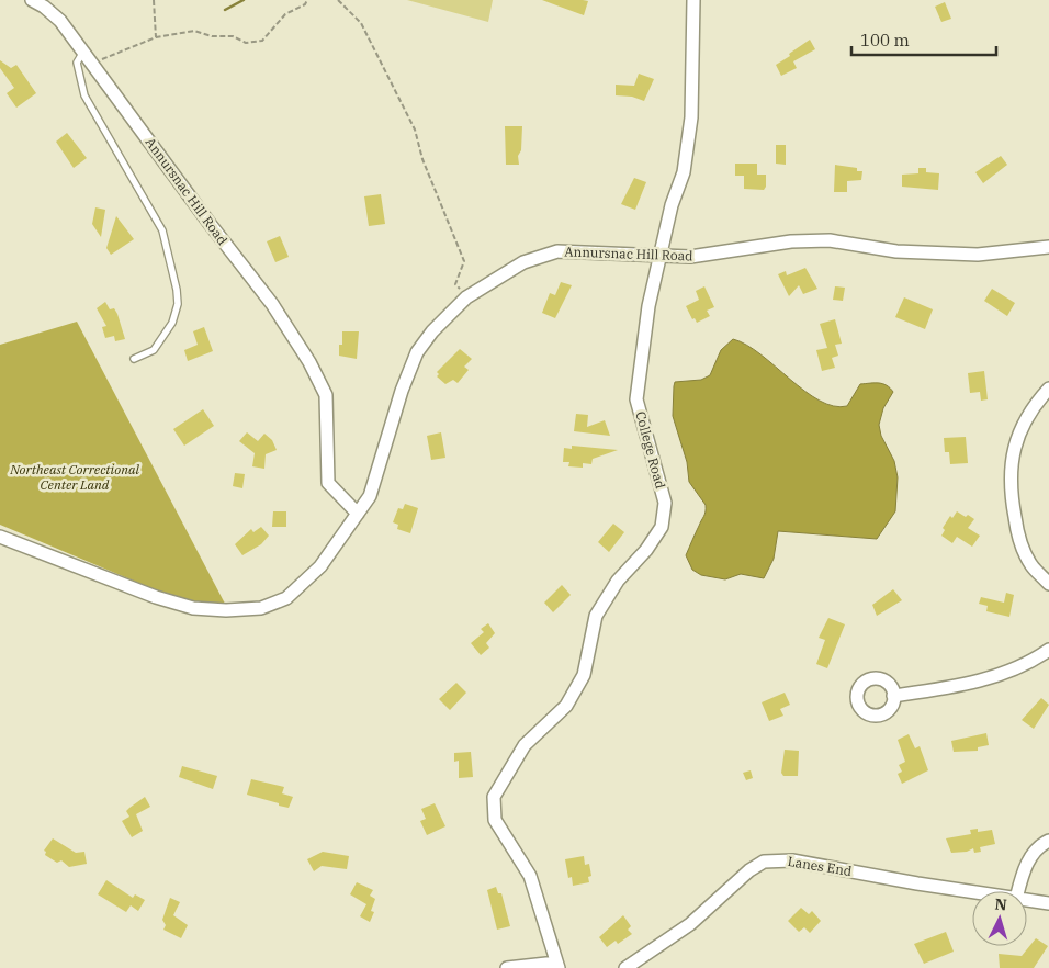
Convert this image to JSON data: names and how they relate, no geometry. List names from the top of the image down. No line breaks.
{"streets":{"street":["Annursnac Hill Road","College Road","Lanes End"]},"crossings":[["Annursnac Hill Road","College Road"]],"parks":["Northeast Correctional Center Land"],"scale_bar":"100 m","north":"top"}
